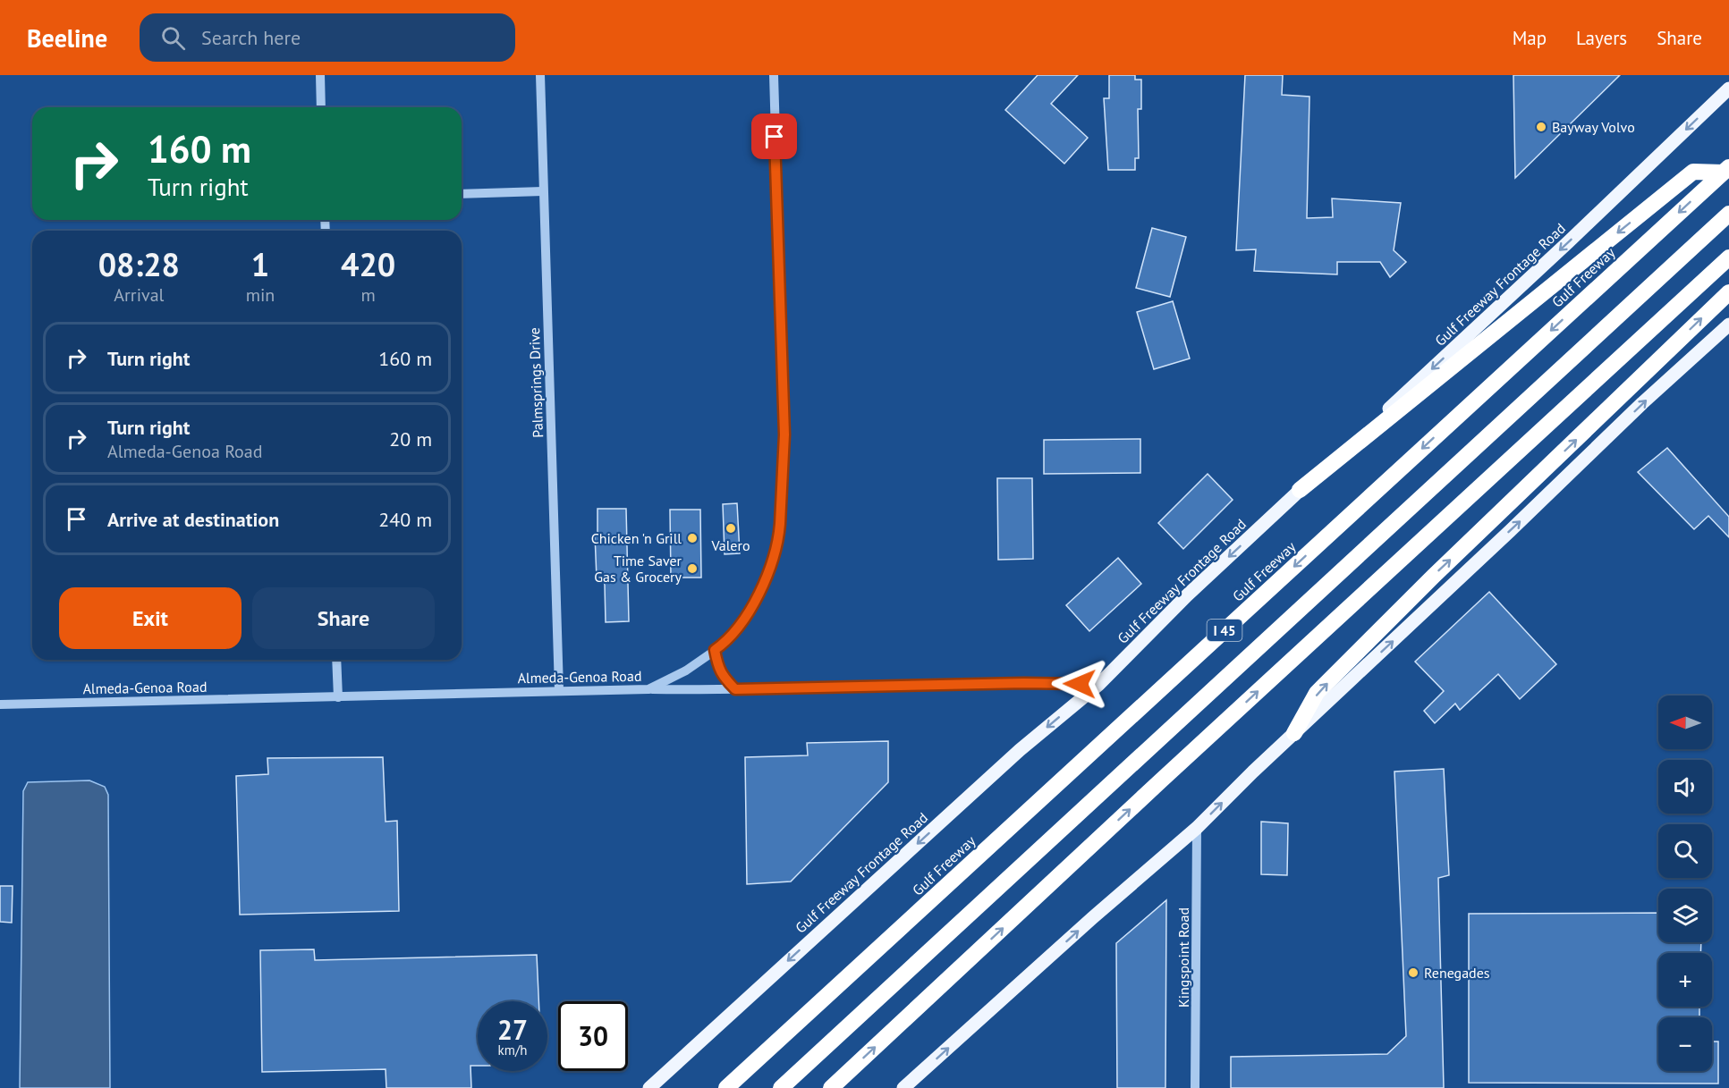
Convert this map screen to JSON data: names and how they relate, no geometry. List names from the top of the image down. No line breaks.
{"streets":{"highway":["Gulf Freeway","I 45"],"main road":["Gulf Freeway Frontage Road"],"street":["Palmsprings Drive","Almeda-Genoa Road","Kingspoint Road"]},"crossings":[["Palmsprings Drive","Almeda-Genoa Road"]],"one_way":["Gulf Freeway Frontage Road"],"places":["Bayway Volvo","Valero","Chicken 'n Grill","Time Saver Gas & Grocery","Renegades"],"north":"left","page":{"header":"Beeline","search":"Search here","nav":["Map","Layers","Share"],"turn":["160 m","Turn right"],"eta":["08:28","Arrival","1","min","420","m"],"list":[{"name":"Turn right","value":"160 m"},{"name":"Turn right","note":"Almeda-Genoa Road","value":"20 m"},{"name":"Arrive at destination","value":"240 m"}],"buttons":["Exit","Share"],"map_buttons":["+","−"],"speed":"27 km/h","limit":"30"}}
